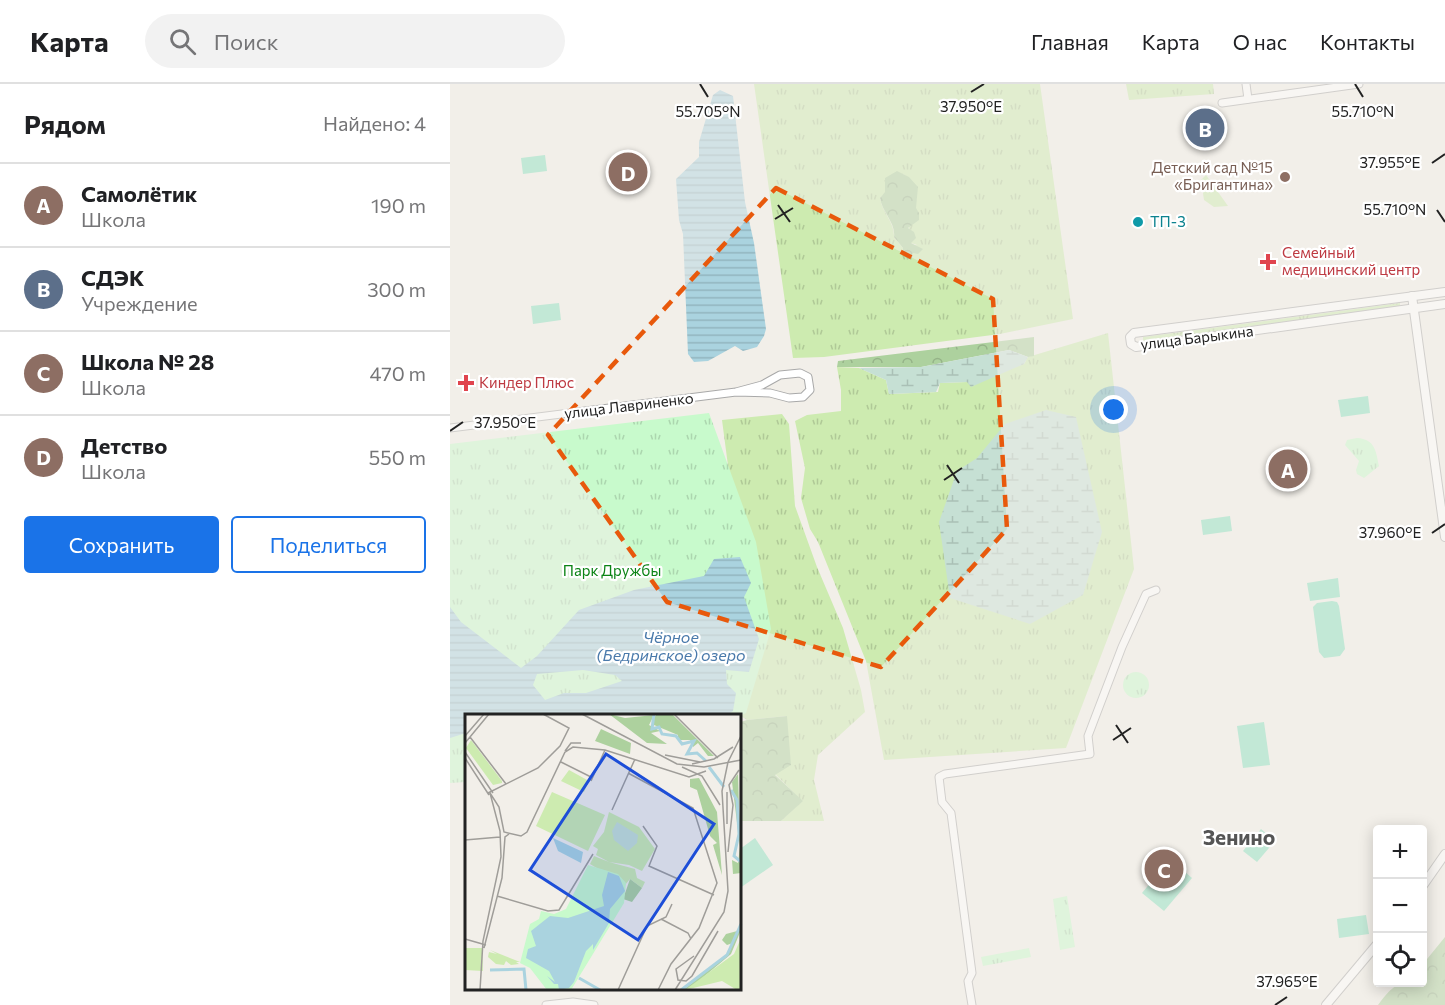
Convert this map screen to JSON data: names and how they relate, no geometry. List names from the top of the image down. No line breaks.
{"streets":{"street":["улица Барыкина","улица Лавриненко"]},"districts":["Зенино"],"water":["Чёрное (Бедринское) озеро"],"parks":["Парк Дружбы"],"places":{"other":["Детский сад №15 «Бригантина»","ТП-3"],"health":["Семейный медицинский центр","Киндер Плюс"]},"page":{"header":"Карта","search":"Поиск","nav":["Главная","Карта","О нас","Контакты"],"heading":["Рядом","Найдено: 4"],"pins":["B","D","A","C"],"list":[{"mark":"A","name":"Самолётик","note":"Школа","value":"190 m"},{"mark":"B","name":"СДЭК","note":"Учреждение","value":"300 m"},{"mark":"C","name":"Школа № 28","note":"Школа","value":"470 m"},{"mark":"D","name":"Детство","note":"Школа","value":"550 m"}],"buttons":["Сохранить","Поделиться"],"map_buttons":["+","−"]},"coordinates":["37.950°E","55.710°N","55.705°N","37.955°E","37.960°E","37.965°E"]}
